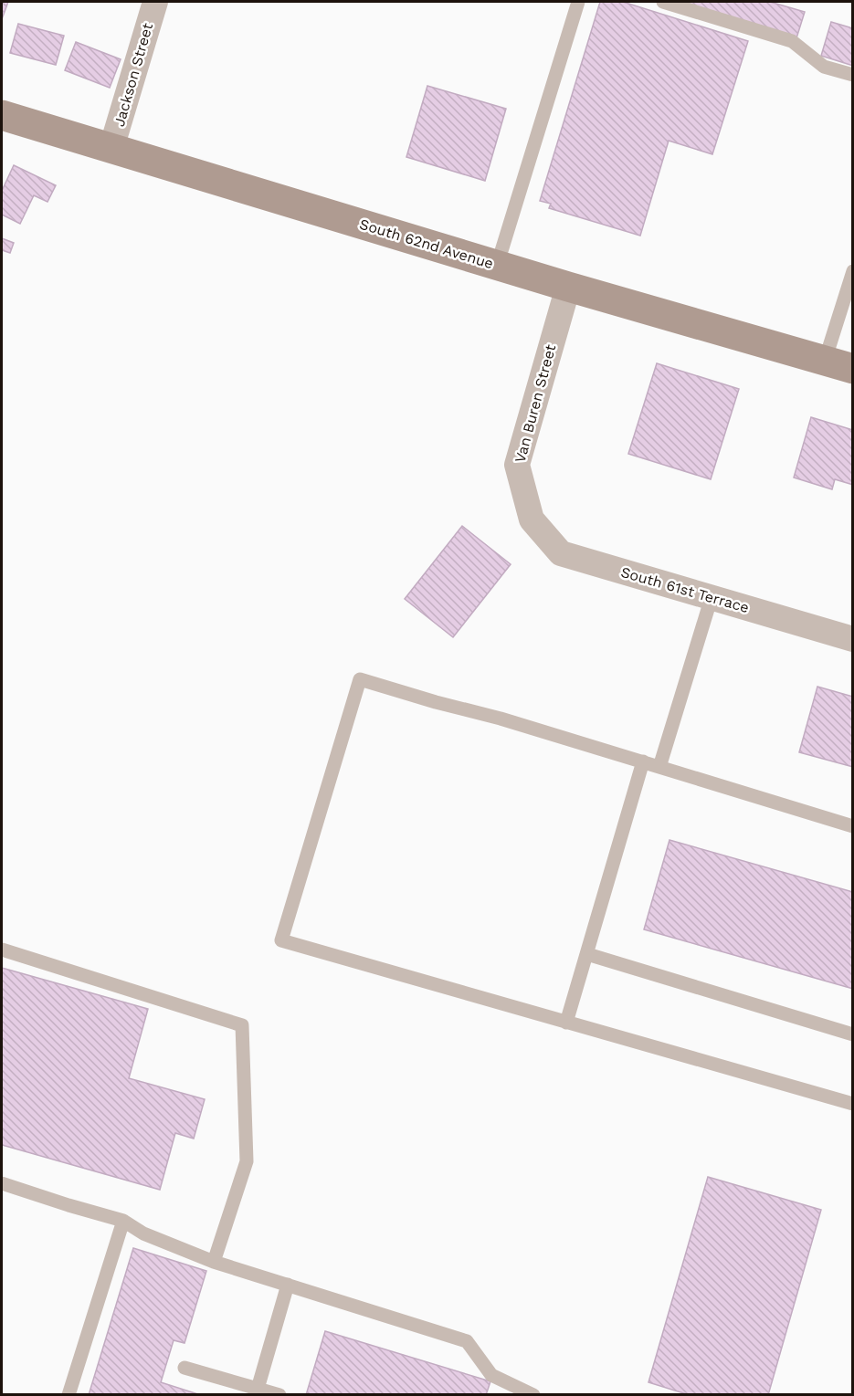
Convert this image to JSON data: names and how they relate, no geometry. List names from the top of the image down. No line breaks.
{"streets":{"street":["Jackson Street","South 62nd Avenue","Van Buren Street","South 61st Terrace"]},"crossings":[["Jackson Street","South 62nd Avenue"],["South 62nd Avenue","Van Buren Street"],["Van Buren Street","South 61st Terrace"]]}
